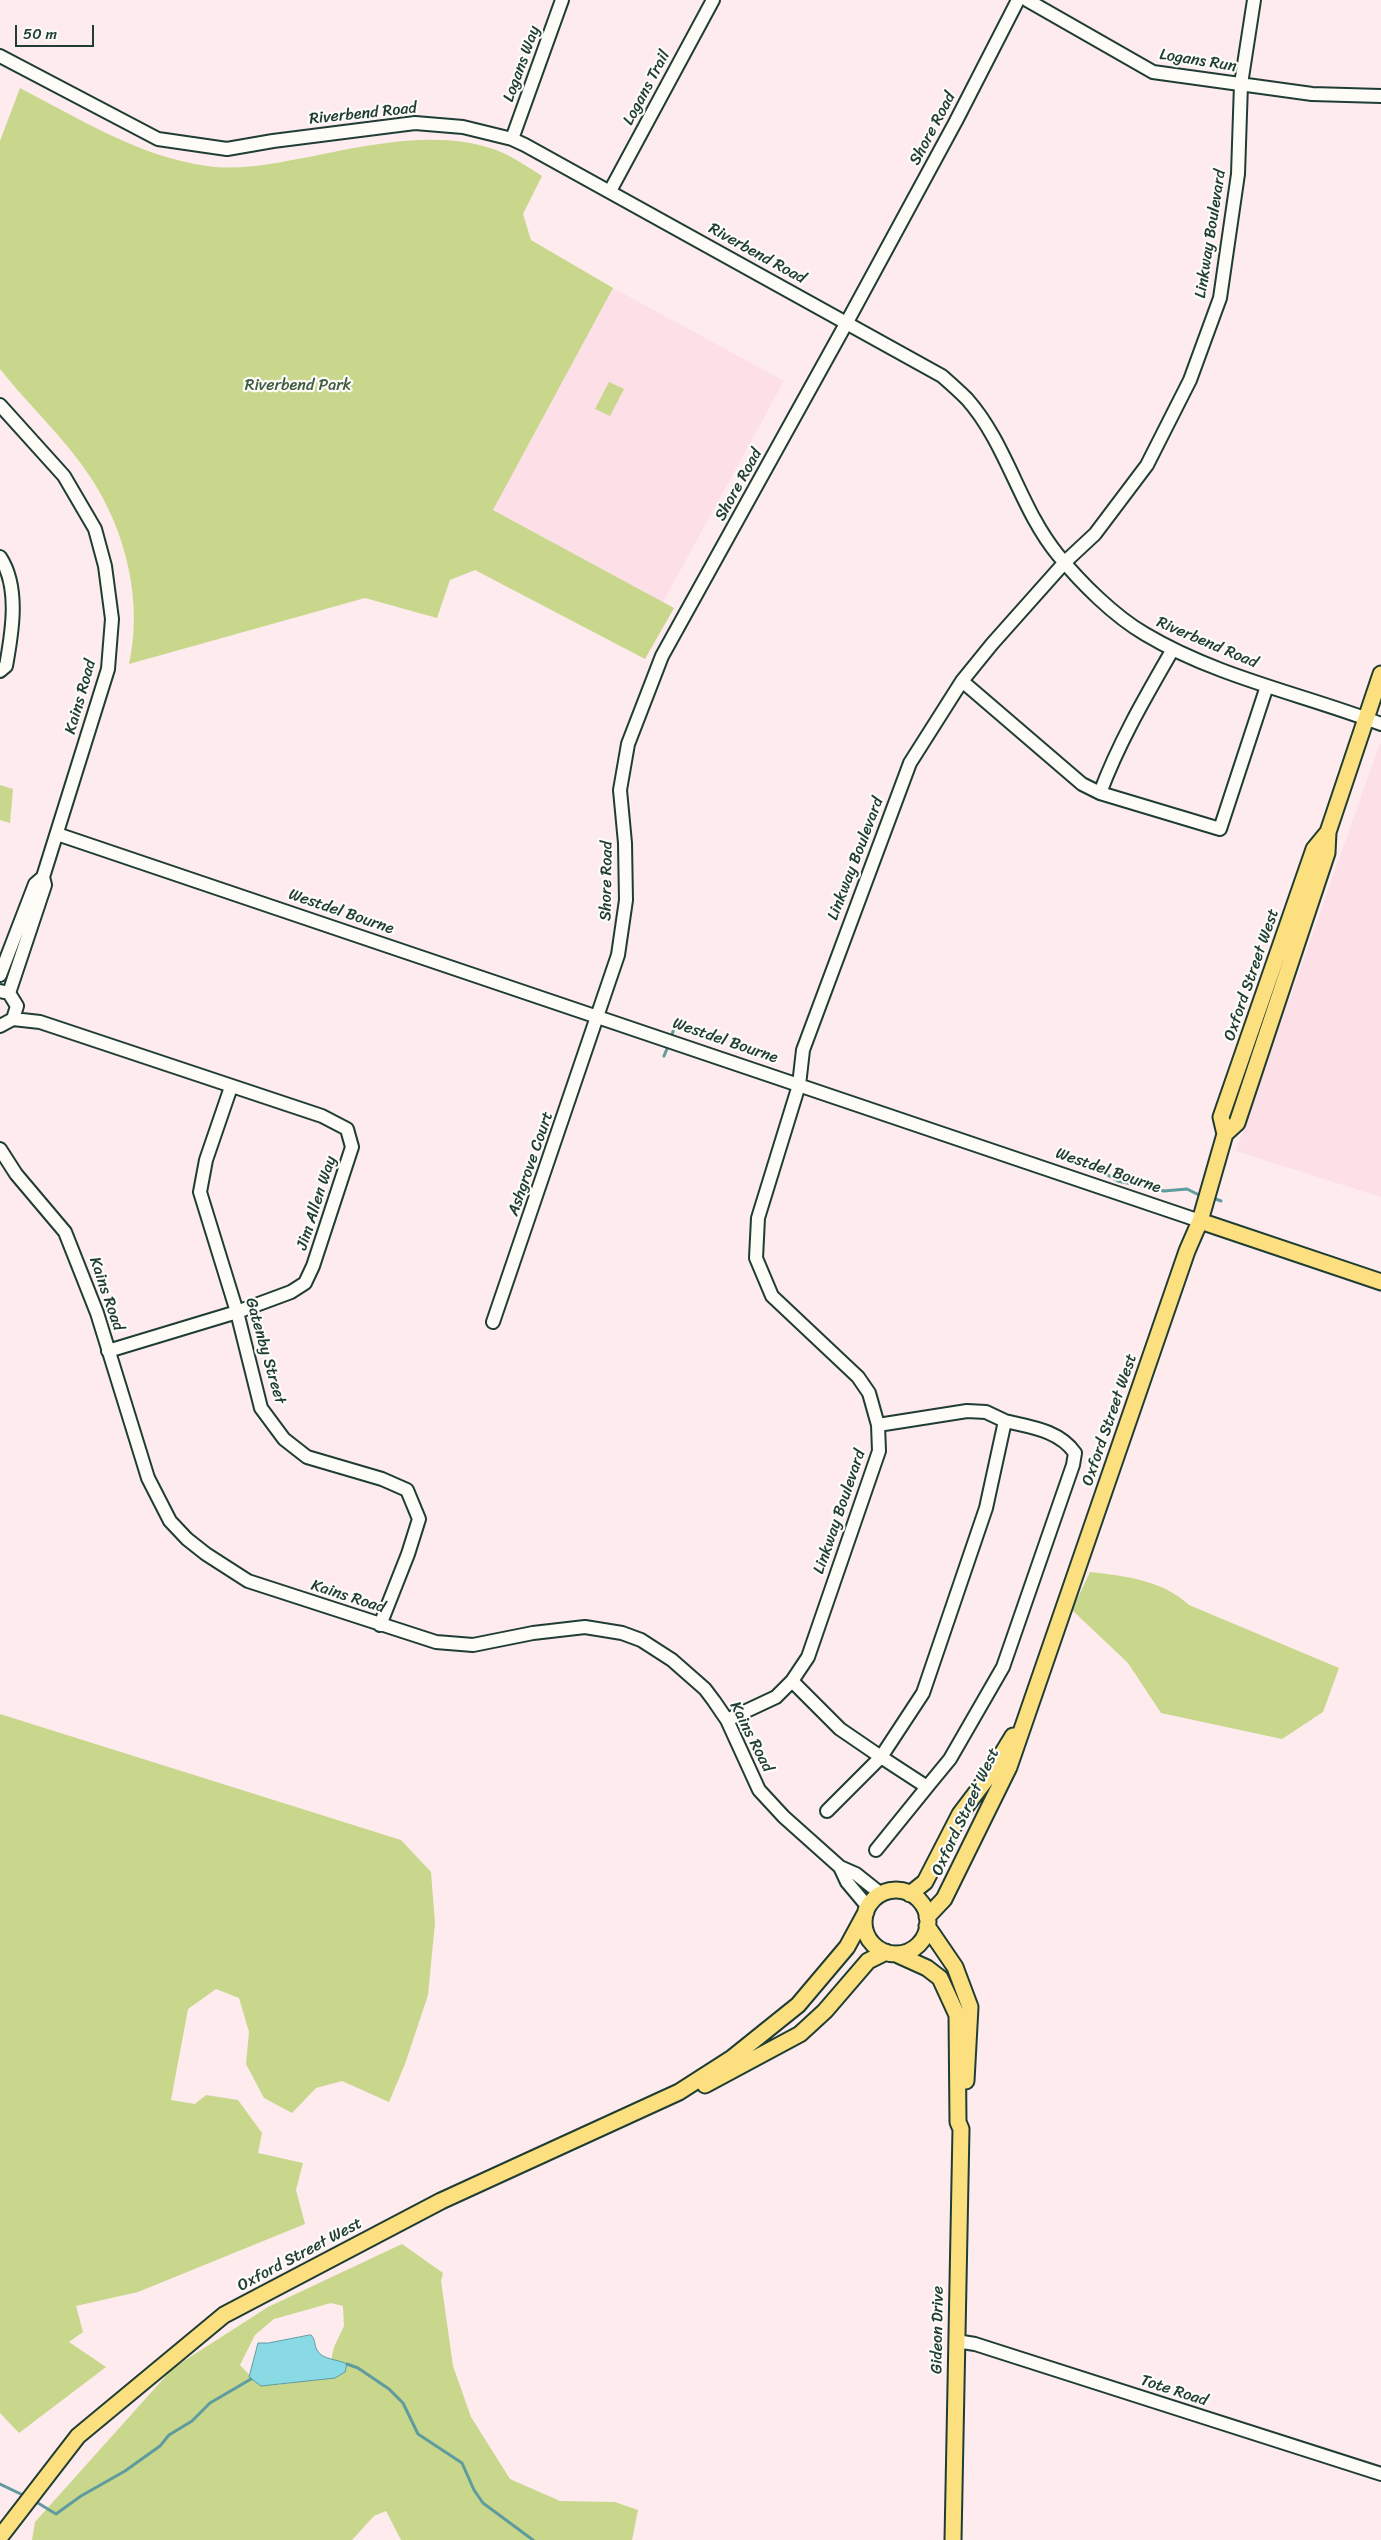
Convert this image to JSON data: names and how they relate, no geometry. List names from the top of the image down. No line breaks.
{"streets":{"main road":["Westdel Bourne","Oxford Street West","Gideon Drive"],"street":["Logans Run","Logans Way","Logans Trail","Riverbend Road","Shore Road","Linkway Boulevard","Kains Road","Ashgrove Court","Jim Allen Way","Gatenby Street","Tote Road"]},"crossings":[["Logans Run","Linkway Boulevard"],["Logans Way","Riverbend Road"],["Logans Trail","Riverbend Road"],["Riverbend Road","Shore Road"],["Riverbend Road","Linkway Boulevard"],["Riverbend Road","Oxford Street West"],["Shore Road","Westdel Bourne"],["Shore Road","Ashgrove Court"],["Linkway Boulevard","Kains Road"],["Linkway Boulevard","Westdel Bourne"],["Kains Road","Westdel Bourne"],["Kains Road","Oxford Street West"],["Kains Road","Jim Allen Way"],["Kains Road","Gatenby Street"],["Kains Road","Gideon Drive"],["Westdel Bourne","Oxford Street West"],["Westdel Bourne","Ashgrove Court"],["Oxford Street West","Gideon Drive"],["Jim Allen Way","Gatenby Street"],["Gideon Drive","Tote Road"]],"parks":["Riverbend Park"],"scale_bar":"50 m"}
